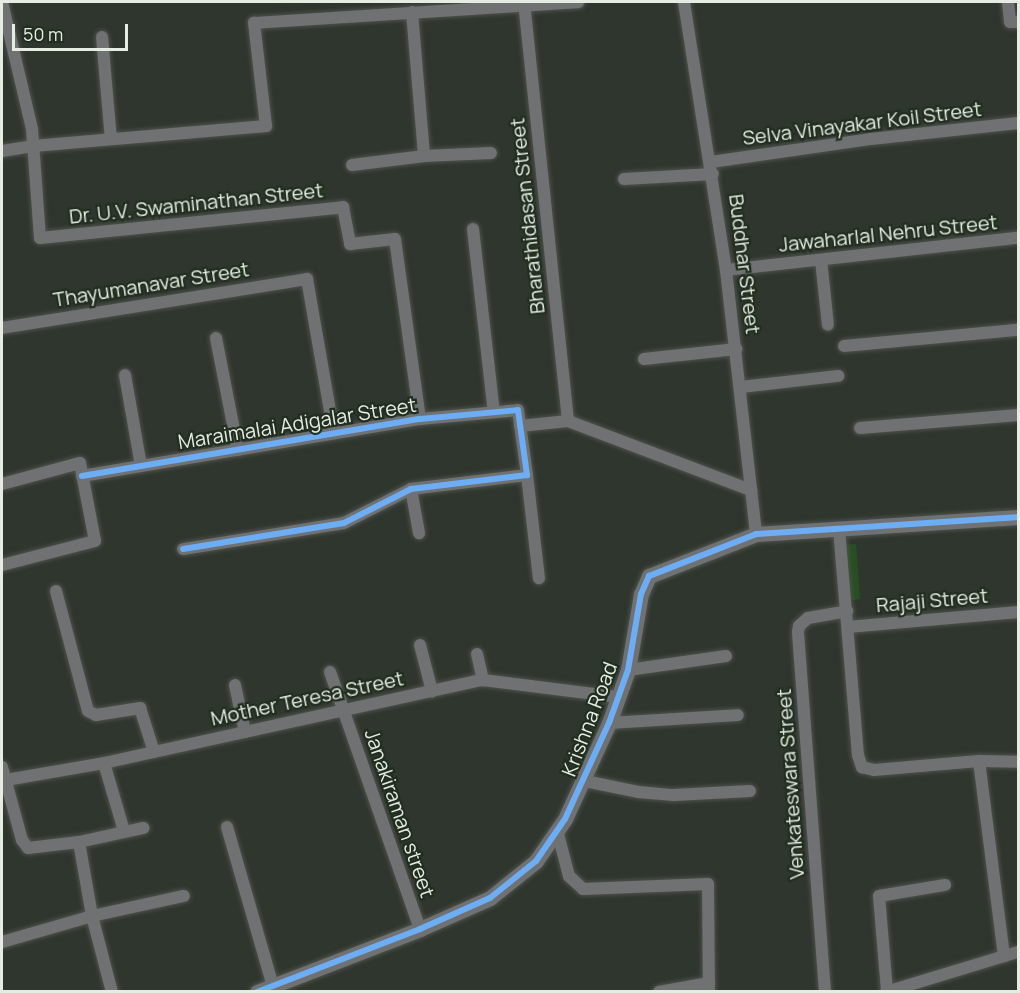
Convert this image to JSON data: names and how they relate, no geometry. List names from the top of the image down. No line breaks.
{"streets":{"street":["Selva Vinayakar Koil Street","Dr. U.V. Swaminathan Street","Bharathidasan Street","Jawaharlal Nehru Street","Buddhar Street","Thayumanavar Street","Maraimalai Adigalar Street","Rajaji Street","Mother Teresa Street","Krishna Road","Venkateswara Street","Janakiraman street"]},"crossings":[["Selva Vinayakar Koil Street","Buddhar Street"],["Dr. U.V. Swaminathan Street","Maraimalai Adigalar Street"],["Jawaharlal Nehru Street","Buddhar Street"],["Buddhar Street","Krishna Road"],["Thayumanavar Street","Maraimalai Adigalar Street"],["Mother Teresa Street","Krishna Road"],["Mother Teresa Street","Janakiraman street"],["Krishna Road","Janakiraman street"]],"scale_bar":"50 m"}
